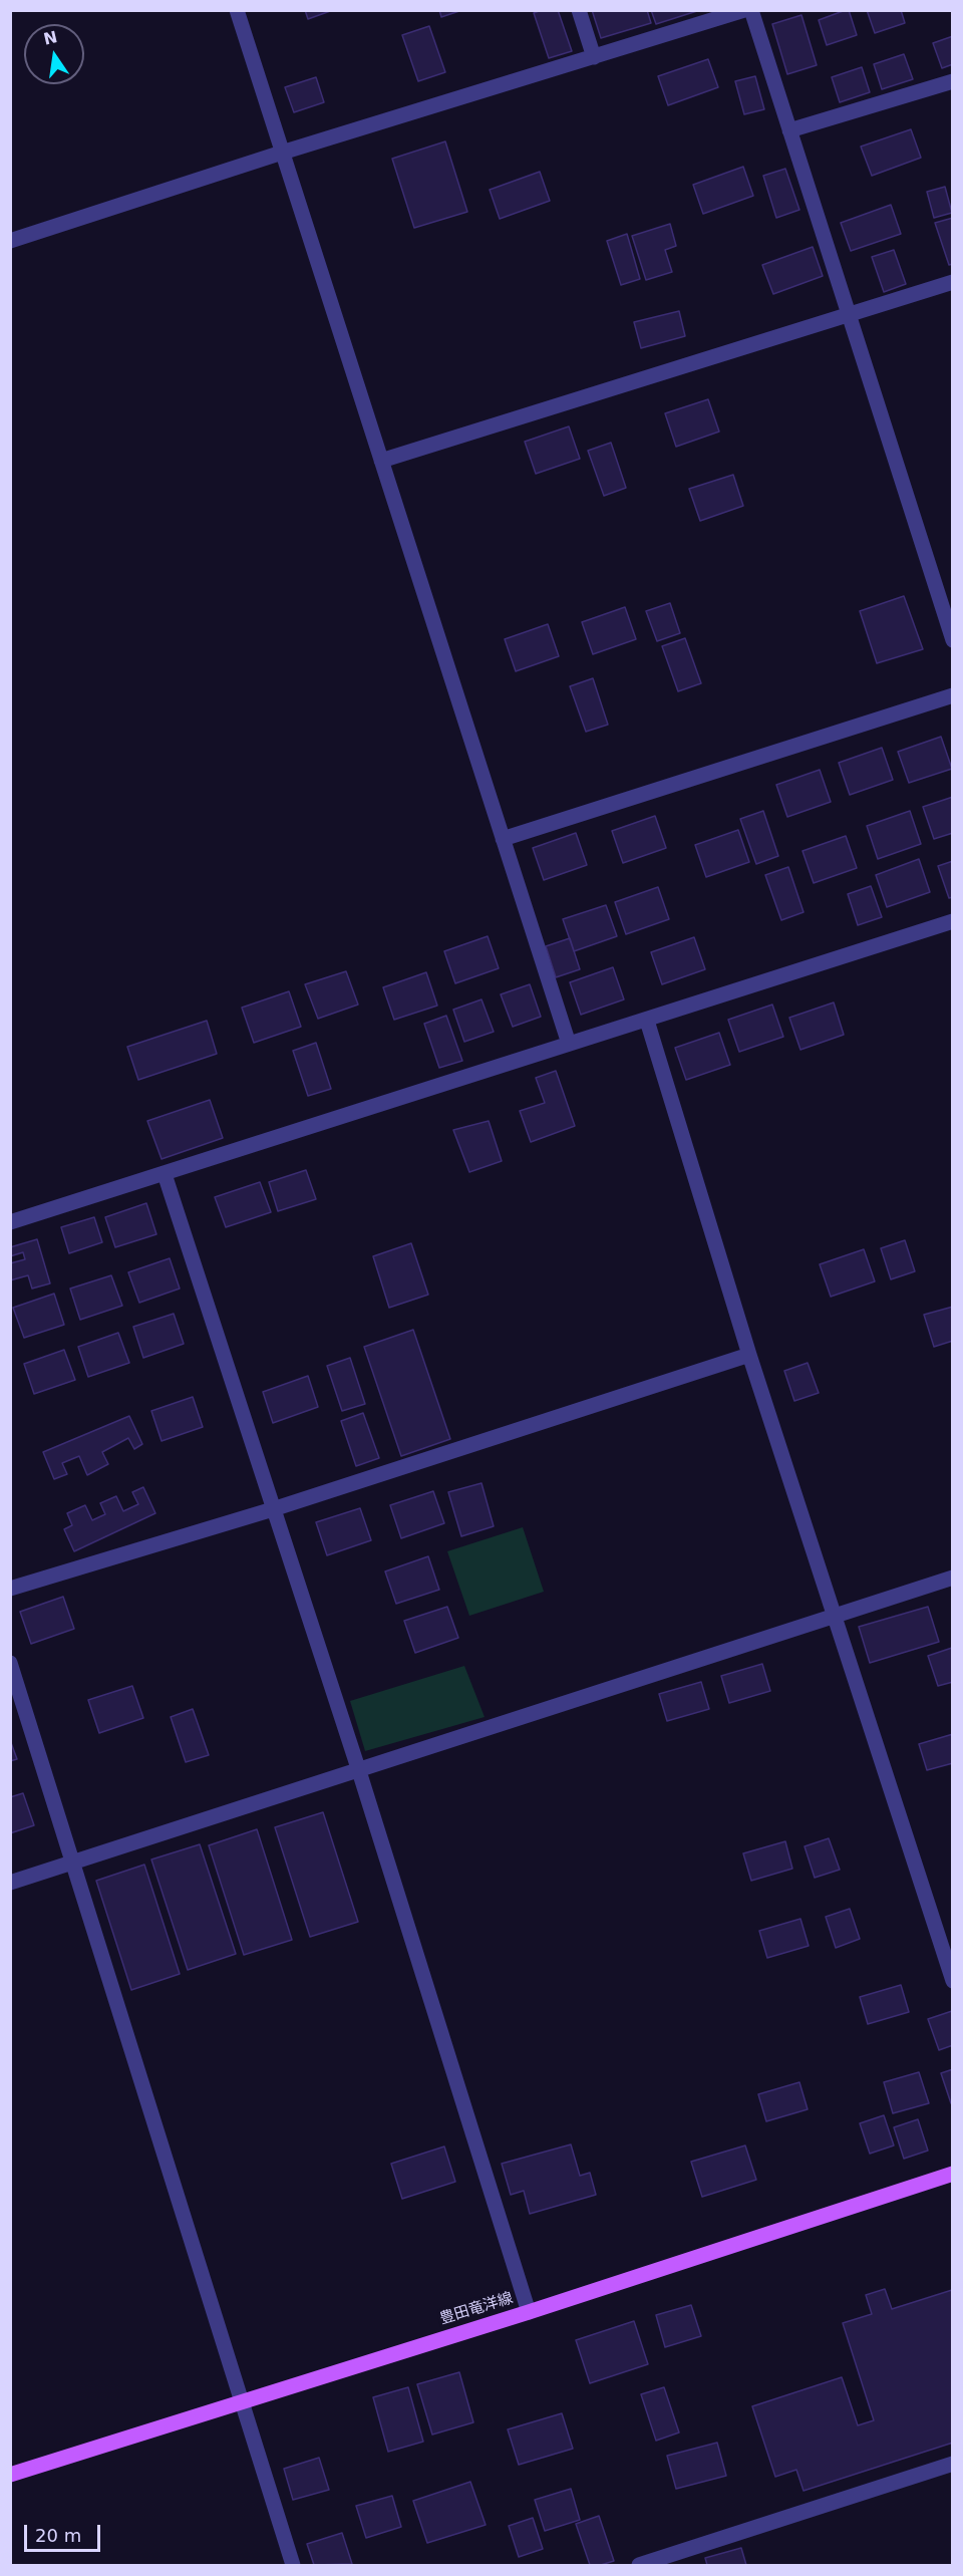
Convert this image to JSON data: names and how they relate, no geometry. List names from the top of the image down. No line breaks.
{"streets":{"main road":["豊田竜洋線"]},"scale_bar":"20 m","north":"top"}
